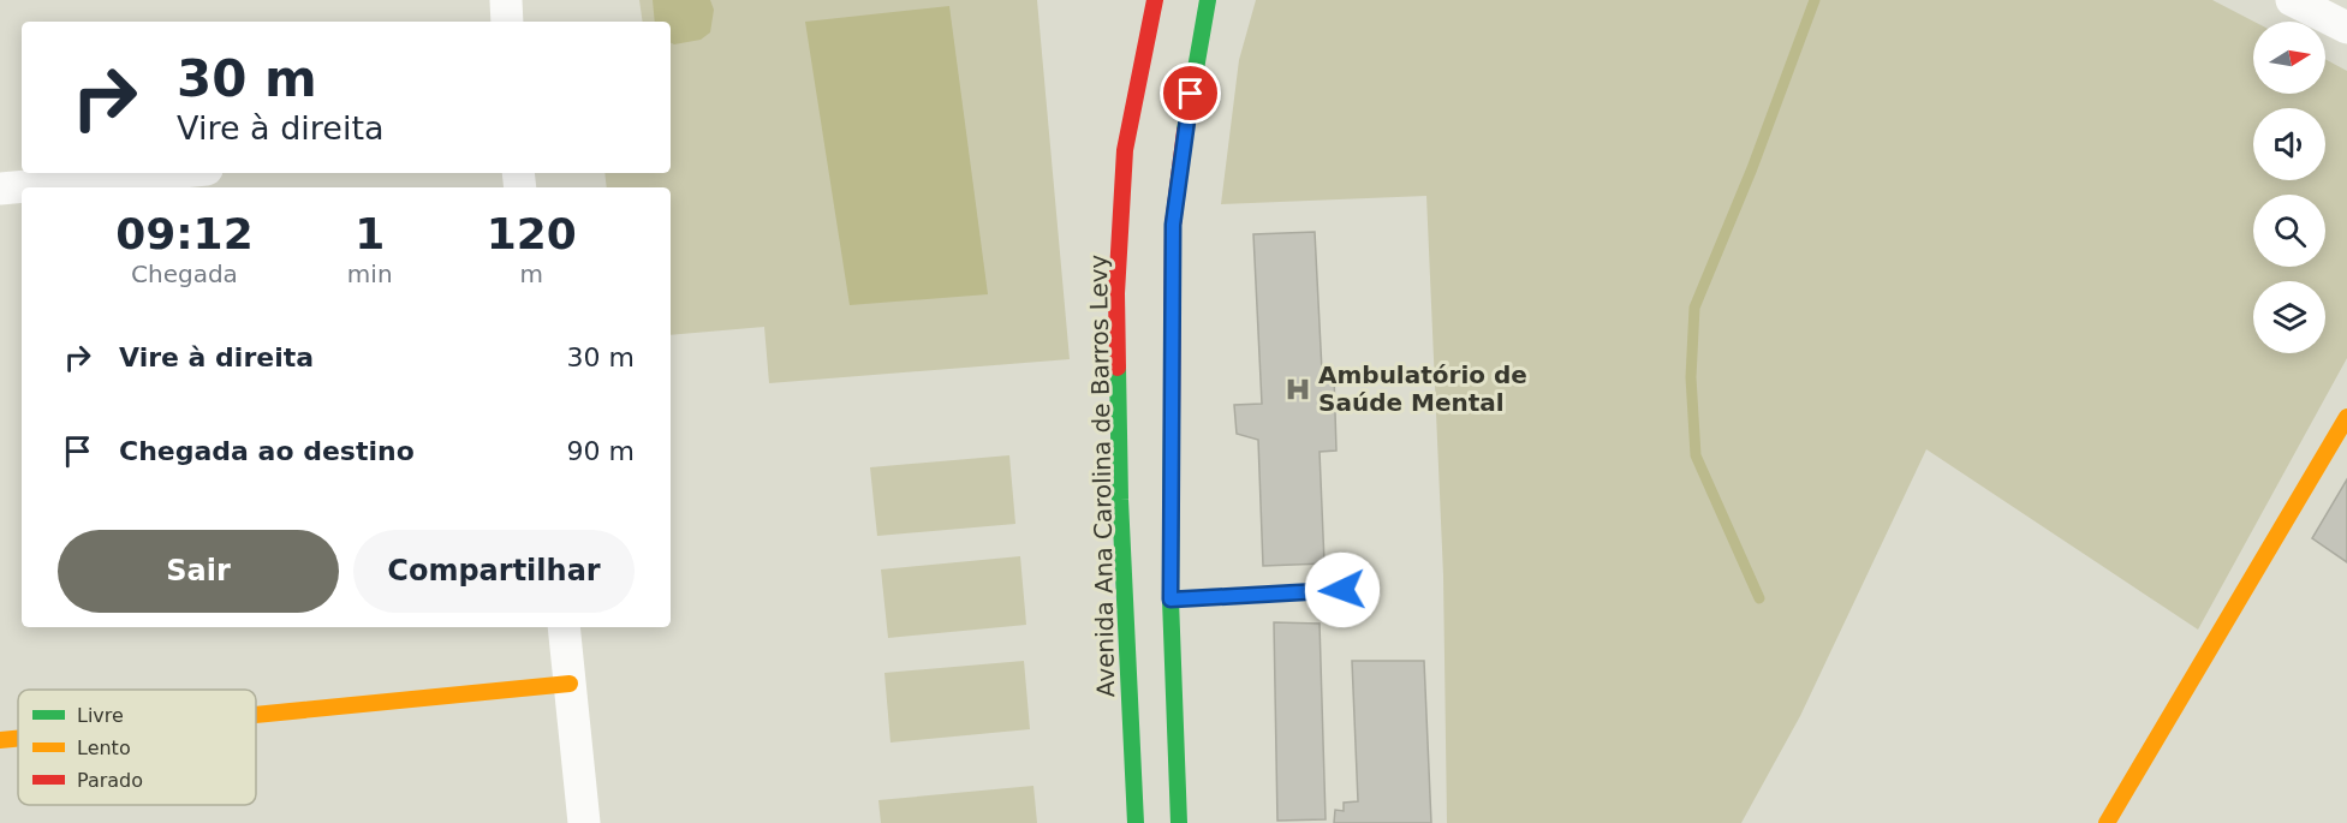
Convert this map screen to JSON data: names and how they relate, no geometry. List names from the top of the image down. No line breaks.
{"streets":{"street":["Avenida Ana Carolina de Barros Levy"]},"places":{"hospital":["Ambulatório de Saúde Mental"]},"legend":["Livre","Lento","Parado"],"north":"right","page":{"turn":["30 m","Vire à direita"],"eta":["09:12","Chegada","1","min","120","m"],"list":[{"name":"Vire à direita","value":"30 m"},{"name":"Chegada ao destino","value":"90 m"}],"buttons":["Sair","Compartilhar"]}}
